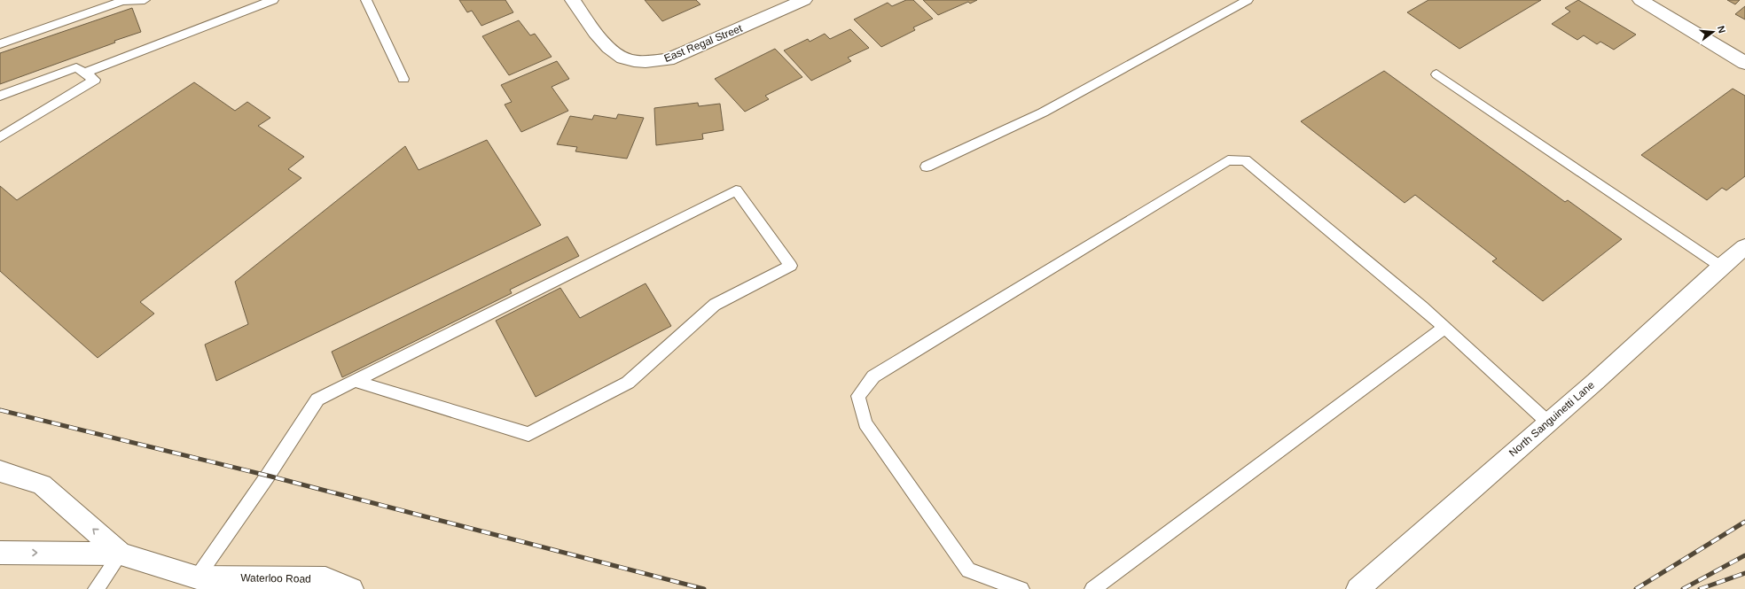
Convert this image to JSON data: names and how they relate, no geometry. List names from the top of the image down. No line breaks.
{"streets":{"street":["East Regal Street","North Sanguinetti Lane","Waterloo Road"]},"north":"right"}
